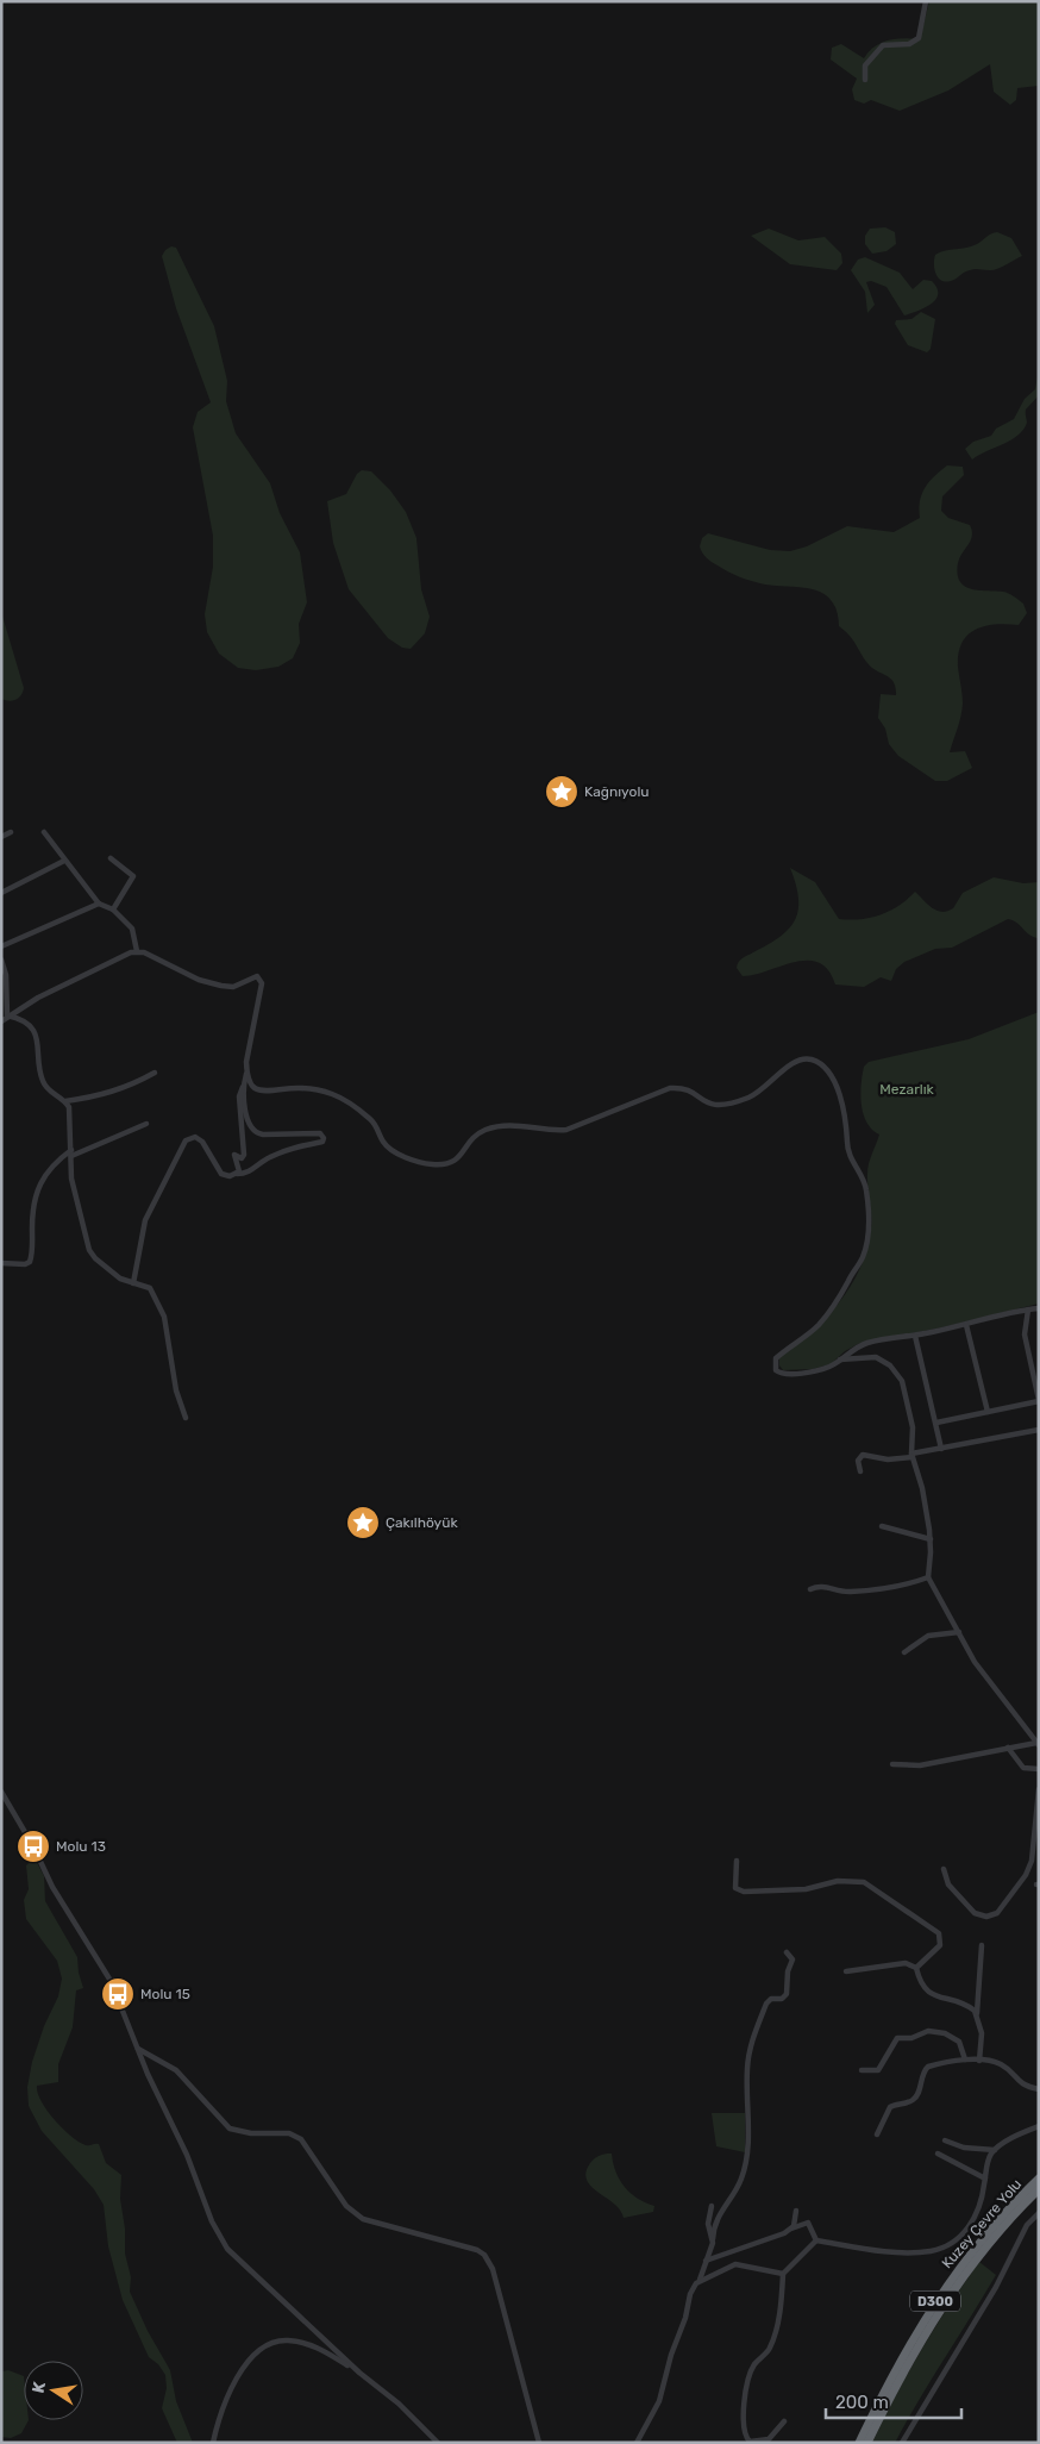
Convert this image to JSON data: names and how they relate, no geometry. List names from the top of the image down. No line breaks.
{"streets":{"highway":["Kuzey Çevre Yolu","D300"]},"parks":["Mezarlık"],"places":{"place":["Kağnıyolu","Çakılhöyük"],"bus stop":["Molu 13","Molu 15"]},"scale_bar":"200 m","north":"left"}
